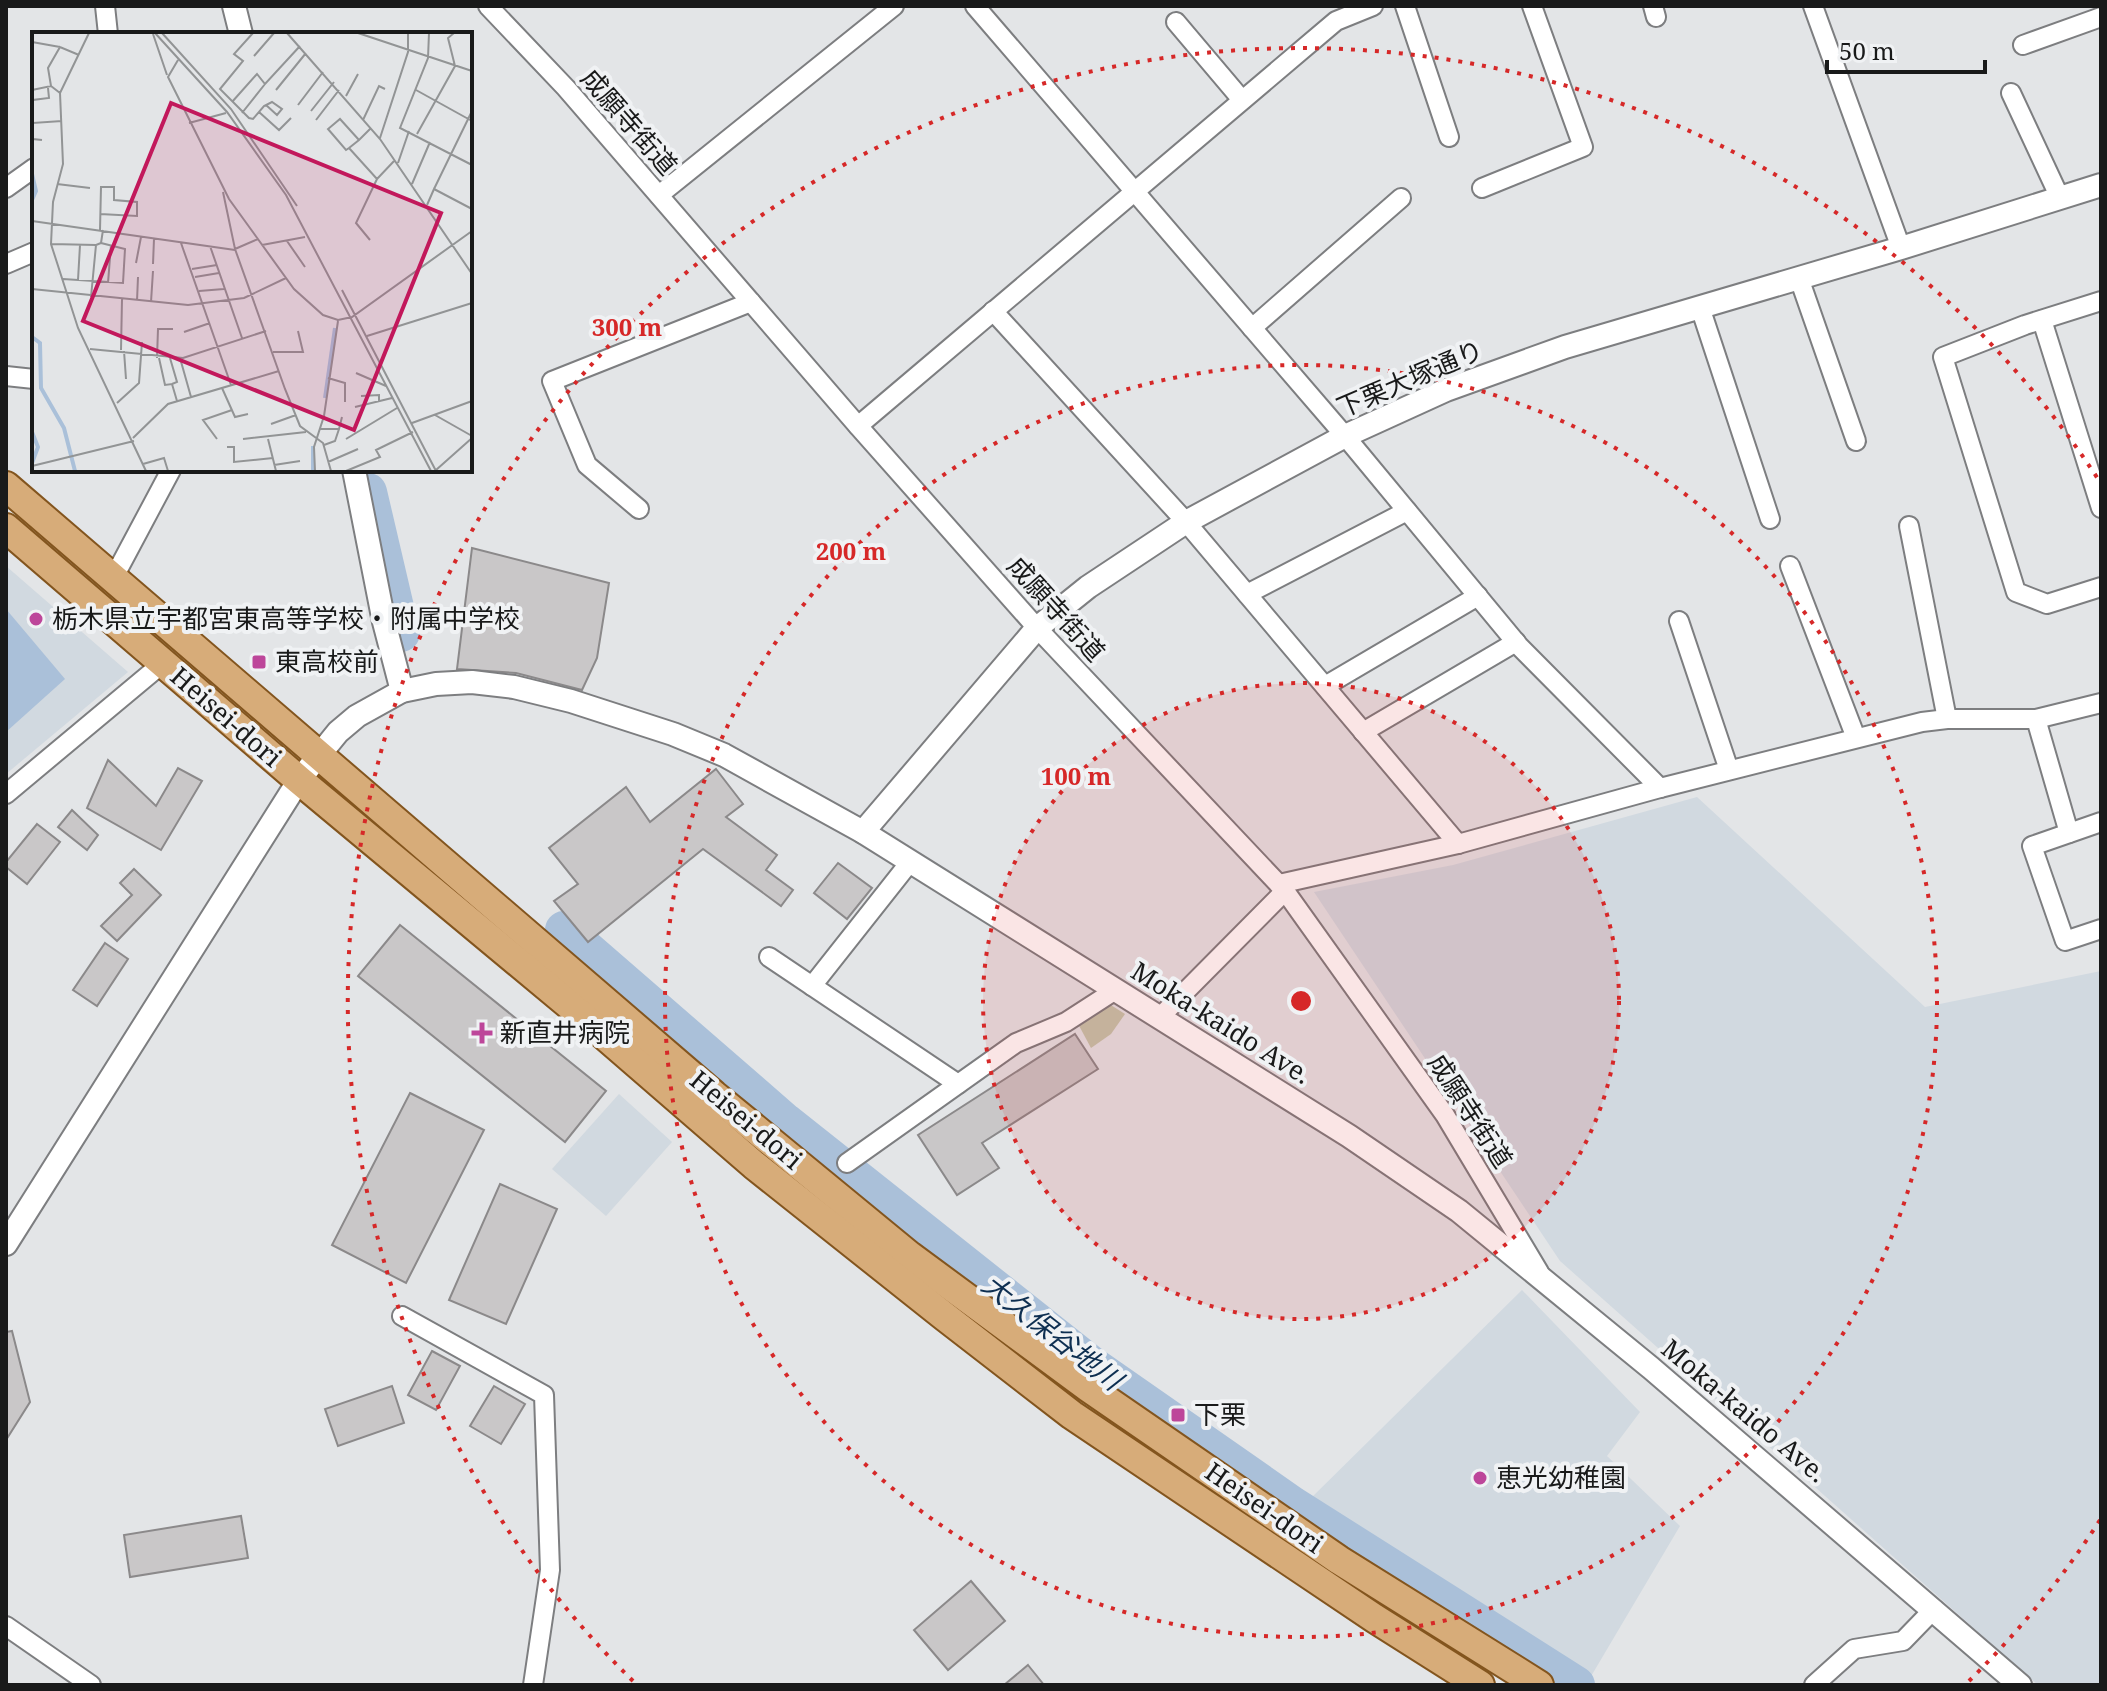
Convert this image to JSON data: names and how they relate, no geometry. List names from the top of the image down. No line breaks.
{"streets":{"main road":["Heisei-dori"],"street":["成願寺街道","下栗大塚通り","Moka-kaido Ave."]},"crossings":[["成願寺街道","下栗大塚通り"],["成願寺街道","Moka-kaido Ave."],["下栗大塚通り","Moka-kaido Ave."],["Heisei-dori","Moka-kaido Ave."]],"water":["大久保谷地川"],"places":{"other":["栃木県立宇都宮東高等学校・附属中学校","恵光幼稚園"],"transit":["東高校前","下栗"],"health":["新直井病院"]},"scale_bar":"50 m","rings":["300 m","200 m","100 m"]}
